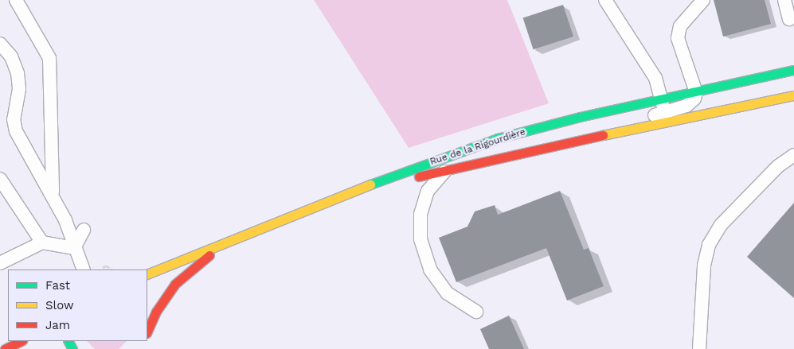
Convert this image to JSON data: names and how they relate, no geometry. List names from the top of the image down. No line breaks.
{"streets":{"street":["Rue de la Rigourdière"]},"legend":["Fast","Slow","Jam"]}
